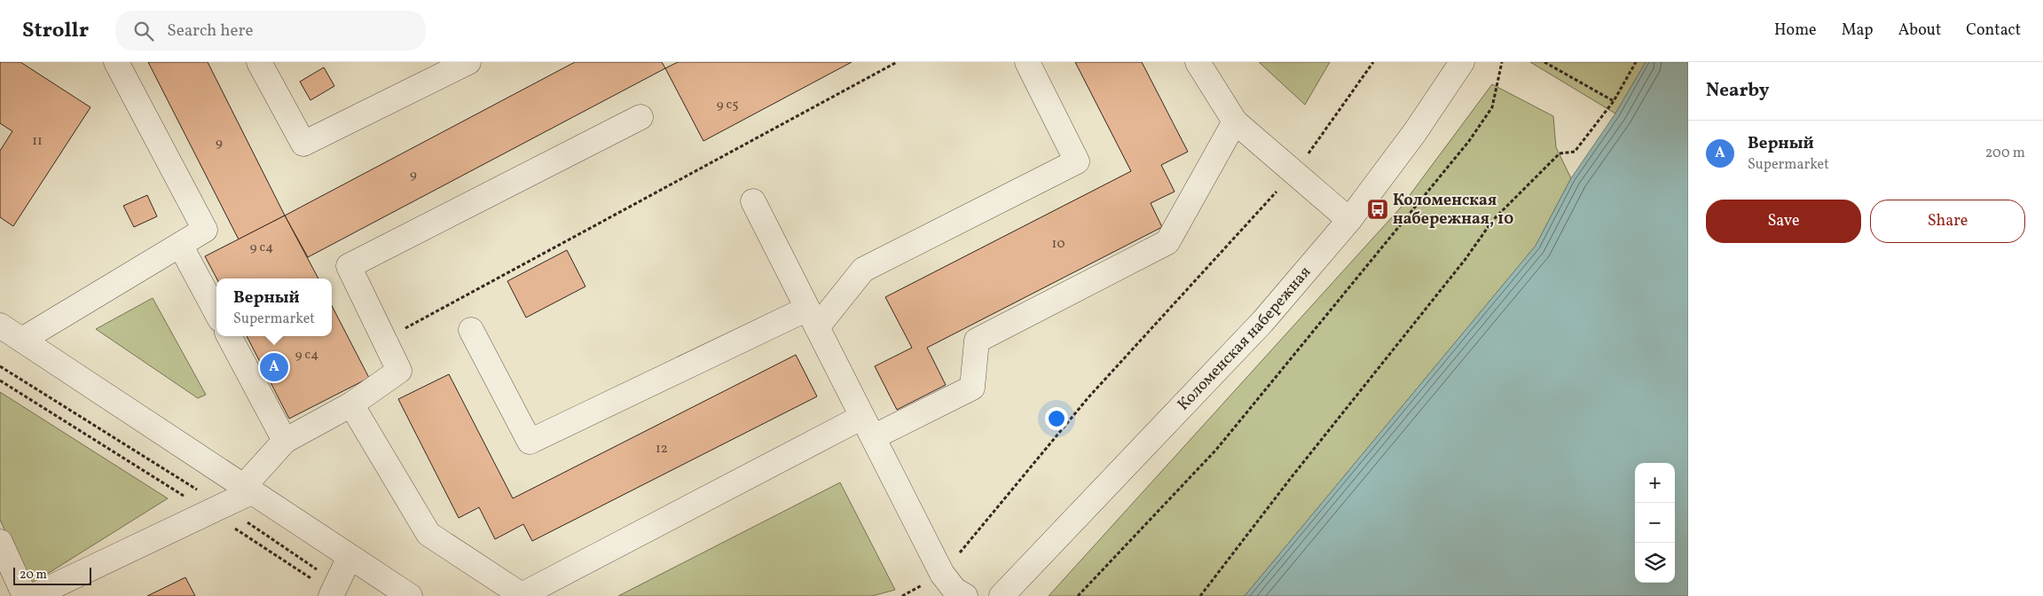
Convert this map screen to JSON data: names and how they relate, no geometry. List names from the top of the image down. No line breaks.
{"streets":{"street":["Коломенская набережная"]},"places":{"bus stop":["Коломенская набережная, 10"]},"house_numbers":["9 с5","11","9","9","10","9 с4","9 с4","12"],"scale_bar":"20 m","page":{"header":"Strollr","search":"Search here","nav":["Home","Map","About","Contact"],"heading":"Nearby","list":[{"mark":"A","name":"Верный","note":"Supermarket","value":"200 m"}],"buttons":["Save","Share"],"popup":["Верный","Supermarket"],"pins":"A","map_buttons":["+","−"],"scale":"20 m"}}
